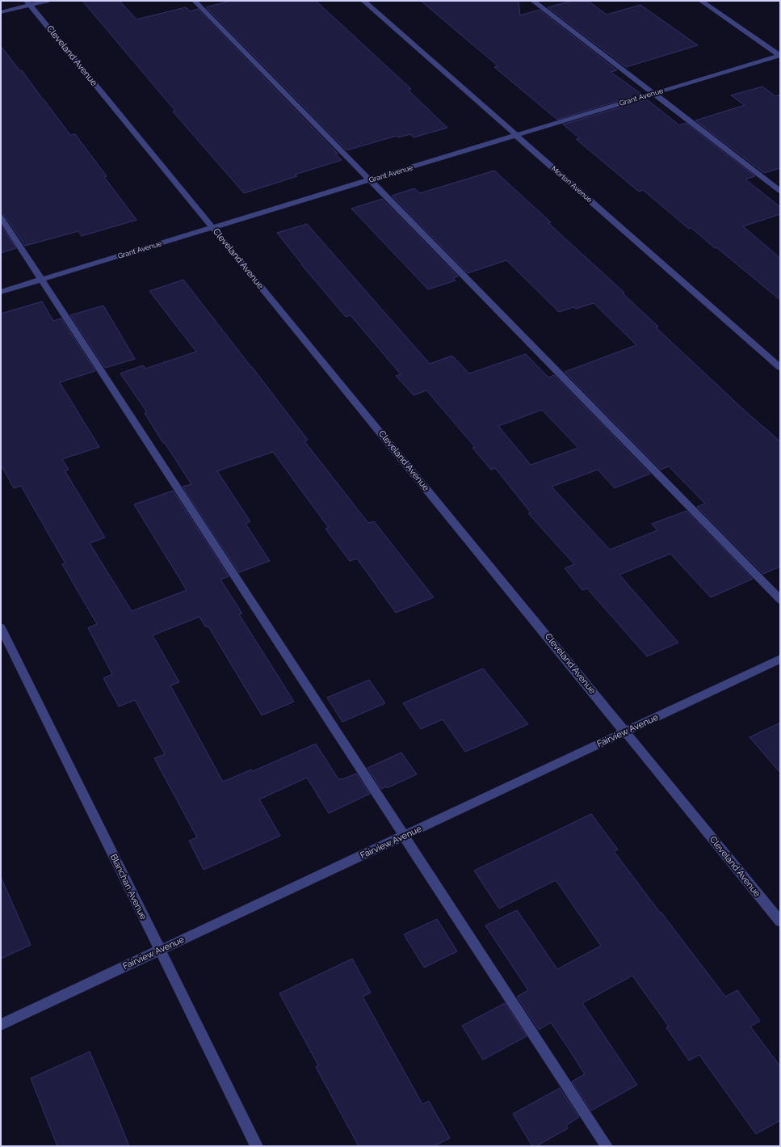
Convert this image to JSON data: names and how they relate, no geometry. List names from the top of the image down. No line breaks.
{"streets":{"street":["Cleveland Avenue","Grant Avenue","Morton Avenue","Fairview Avenue","Blanchan Avenue"]},"crossings":[["Cleveland Avenue","Grant Avenue"],["Cleveland Avenue","Fairview Avenue"],["Grant Avenue","Morton Avenue"],["Fairview Avenue","Blanchan Avenue"]]}
